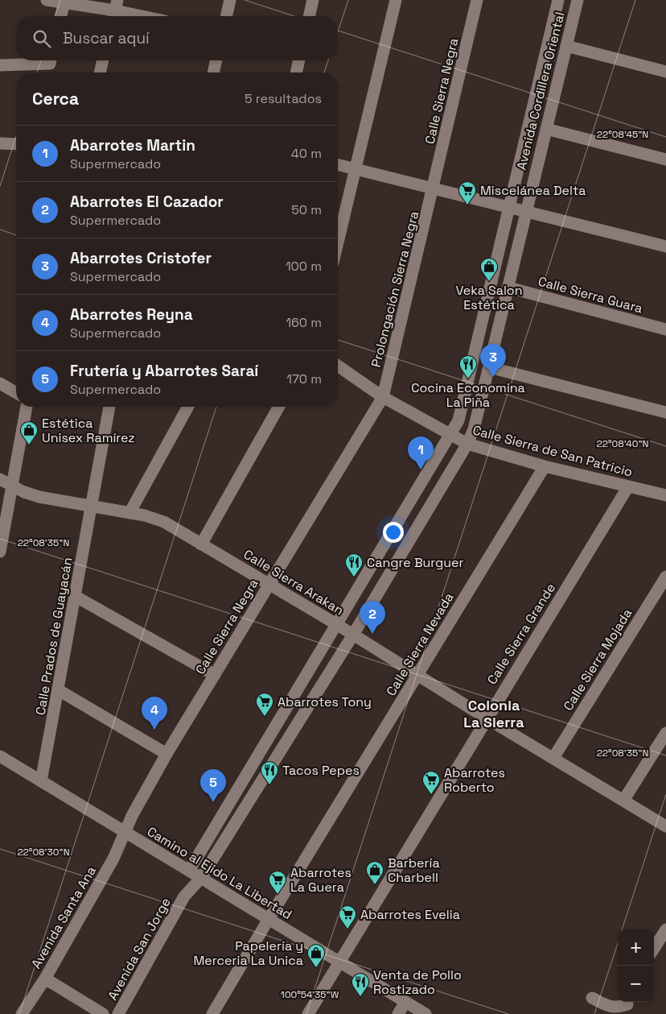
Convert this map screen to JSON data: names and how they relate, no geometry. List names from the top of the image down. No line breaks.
{"streets":{"street":["Calle Sierra Negra","Avenida Cordillera Oriental","Prolongación Sierra Negra","Calle Sierra Guara","Calle Sierra de San Patricio","Calle Sierra Arakan","Calle Sierra Grande","Calle Prados de Guayacán","Calle Sierra Nevada","Calle Sierra Mojada","Camino al Ejido La Libertad","Avenida Santa Ana","Avenida San Jorge"]},"crossings":[["Calle Sierra Negra","Prolongación Sierra Negra"],["Calle Sierra Negra","Calle Sierra de San Patricio"],["Calle Sierra Negra","Calle Sierra Arakan"],["Calle Sierra Negra","Camino al Ejido La Libertad"],["Calle Sierra Negra","Avenida Santa Ana"],["Avenida Cordillera Oriental","Calle Sierra Guara"],["Avenida Cordillera Oriental","Calle Sierra de San Patricio"],["Avenida Cordillera Oriental","Calle Sierra Arakan"],["Avenida Cordillera Oriental","Camino al Ejido La Libertad"],["Avenida Cordillera Oriental","Avenida San Jorge"],["Prolongación Sierra Negra","Calle Sierra de San Patricio"],["Calle Sierra de San Patricio","Calle Sierra Grande"],["Calle Sierra de San Patricio","Calle Sierra Nevada"],["Calle Sierra Arakan","Calle Sierra Grande"],["Calle Sierra Arakan","Calle Prados de Guayacán"],["Calle Sierra Arakan","Calle Sierra Nevada"],["Calle Sierra Arakan","Calle Sierra Mojada"],["Calle Sierra Grande","Camino al Ejido La Libertad"],["Calle Prados de Guayacán","Camino al Ejido La Libertad"],["Calle Sierra Nevada","Camino al Ejido La Libertad"],["Camino al Ejido La Libertad","Avenida Santa Ana"],["Camino al Ejido La Libertad","Avenida San Jorge"]],"districts":["Colonia La Sierra"],"places":{"supermarket":["Miscelánea Delta","Abarrotes Tony","Abarrotes Roberto","Abarrotes La Guera","Abarrotes Evelia"],"shop":["Veka Salon Estética","Estética Unisex Ramírez","Barbería Charbell","Papelería y Merceria La Unica"],"restaurant":["Cocina Economina La Piña","Cangre Burguer","Tacos Pepes","Venta de Pollo Rostizado"]},"page":{"search":"Buscar aquí","heading":["Cerca","5 resultados"],"list":[{"mark":"1","name":"Abarrotes Martin","note":"Supermercado","value":"40 m"},{"mark":"2","name":"Abarrotes El Cazador","note":"Supermercado","value":"50 m"},{"mark":"3","name":"Abarrotes Cristofer","note":"Supermercado","value":"100 m"},{"mark":"4","name":"Abarrotes Reyna","note":"Supermercado","value":"160 m"},{"mark":"5","name":"Frutería y Abarrotes Saraí","note":"Supermercado","value":"170 m"}],"pins":["3","1","2","4","5"],"map_buttons":["+","−"]},"coordinates":["22°08'45\"N","22°08'40\"N","22°08'35\"N","22°08'30\"N","100°54'35\"W"]}
